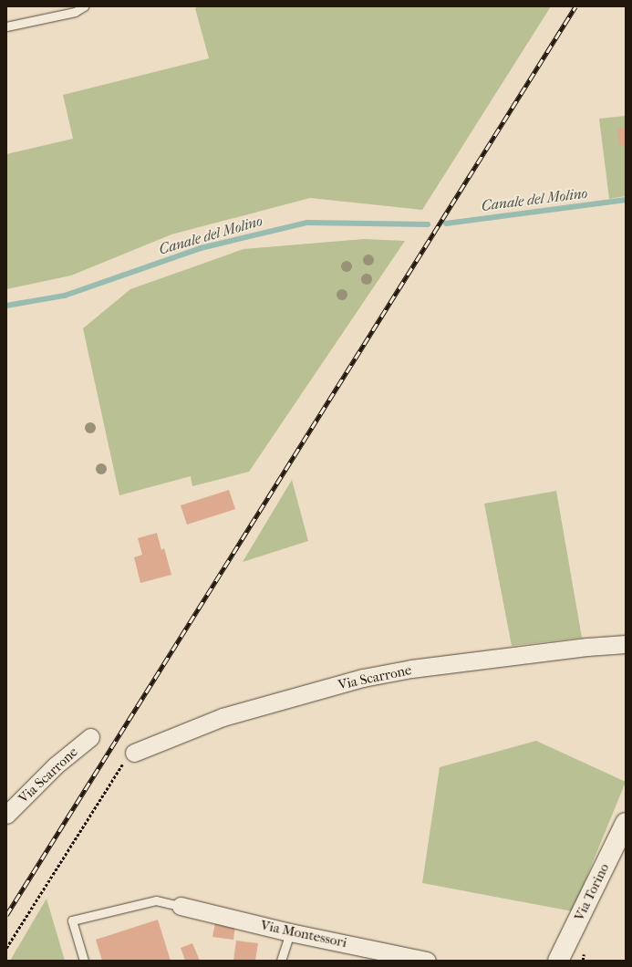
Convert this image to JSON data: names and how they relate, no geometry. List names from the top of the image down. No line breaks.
{"streets":{"main road":["Via Torino"],"street":["Via Scarrone","Via Montessori"]},"water":["Canale del Molino"]}
